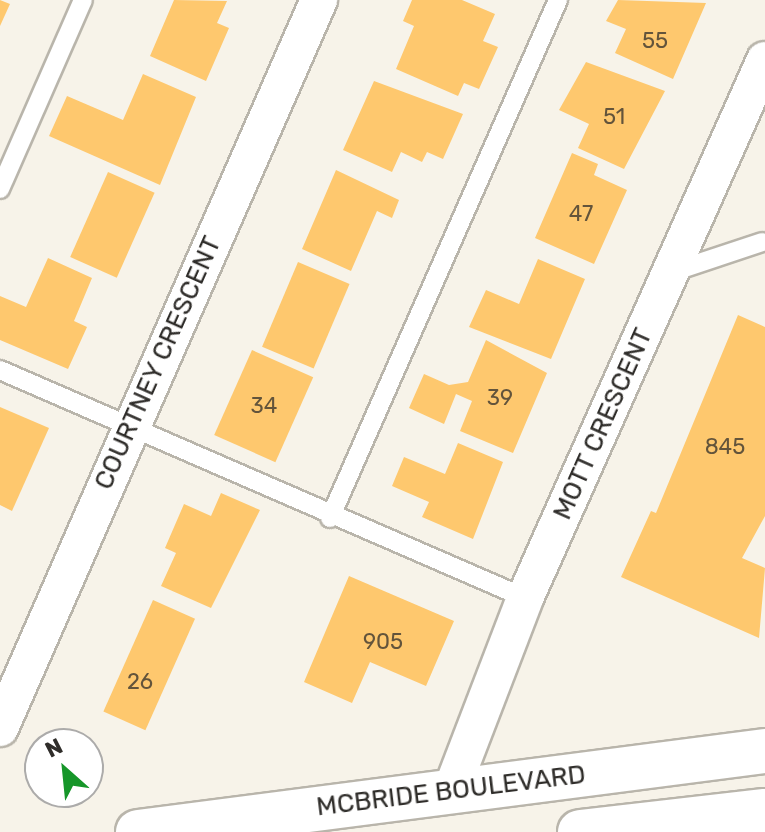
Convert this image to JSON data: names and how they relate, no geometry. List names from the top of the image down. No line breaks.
{"streets":{"main road":["MCBRIDE BOULEVARD"],"street":["COURTNEY CRESCENT","MOTT CRESCENT"]},"crossings":[["MOTT CRESCENT","MCBRIDE BOULEVARD"]],"house_numbers":["55","51","47","39","34","845","905","26"],"north":"top left"}
